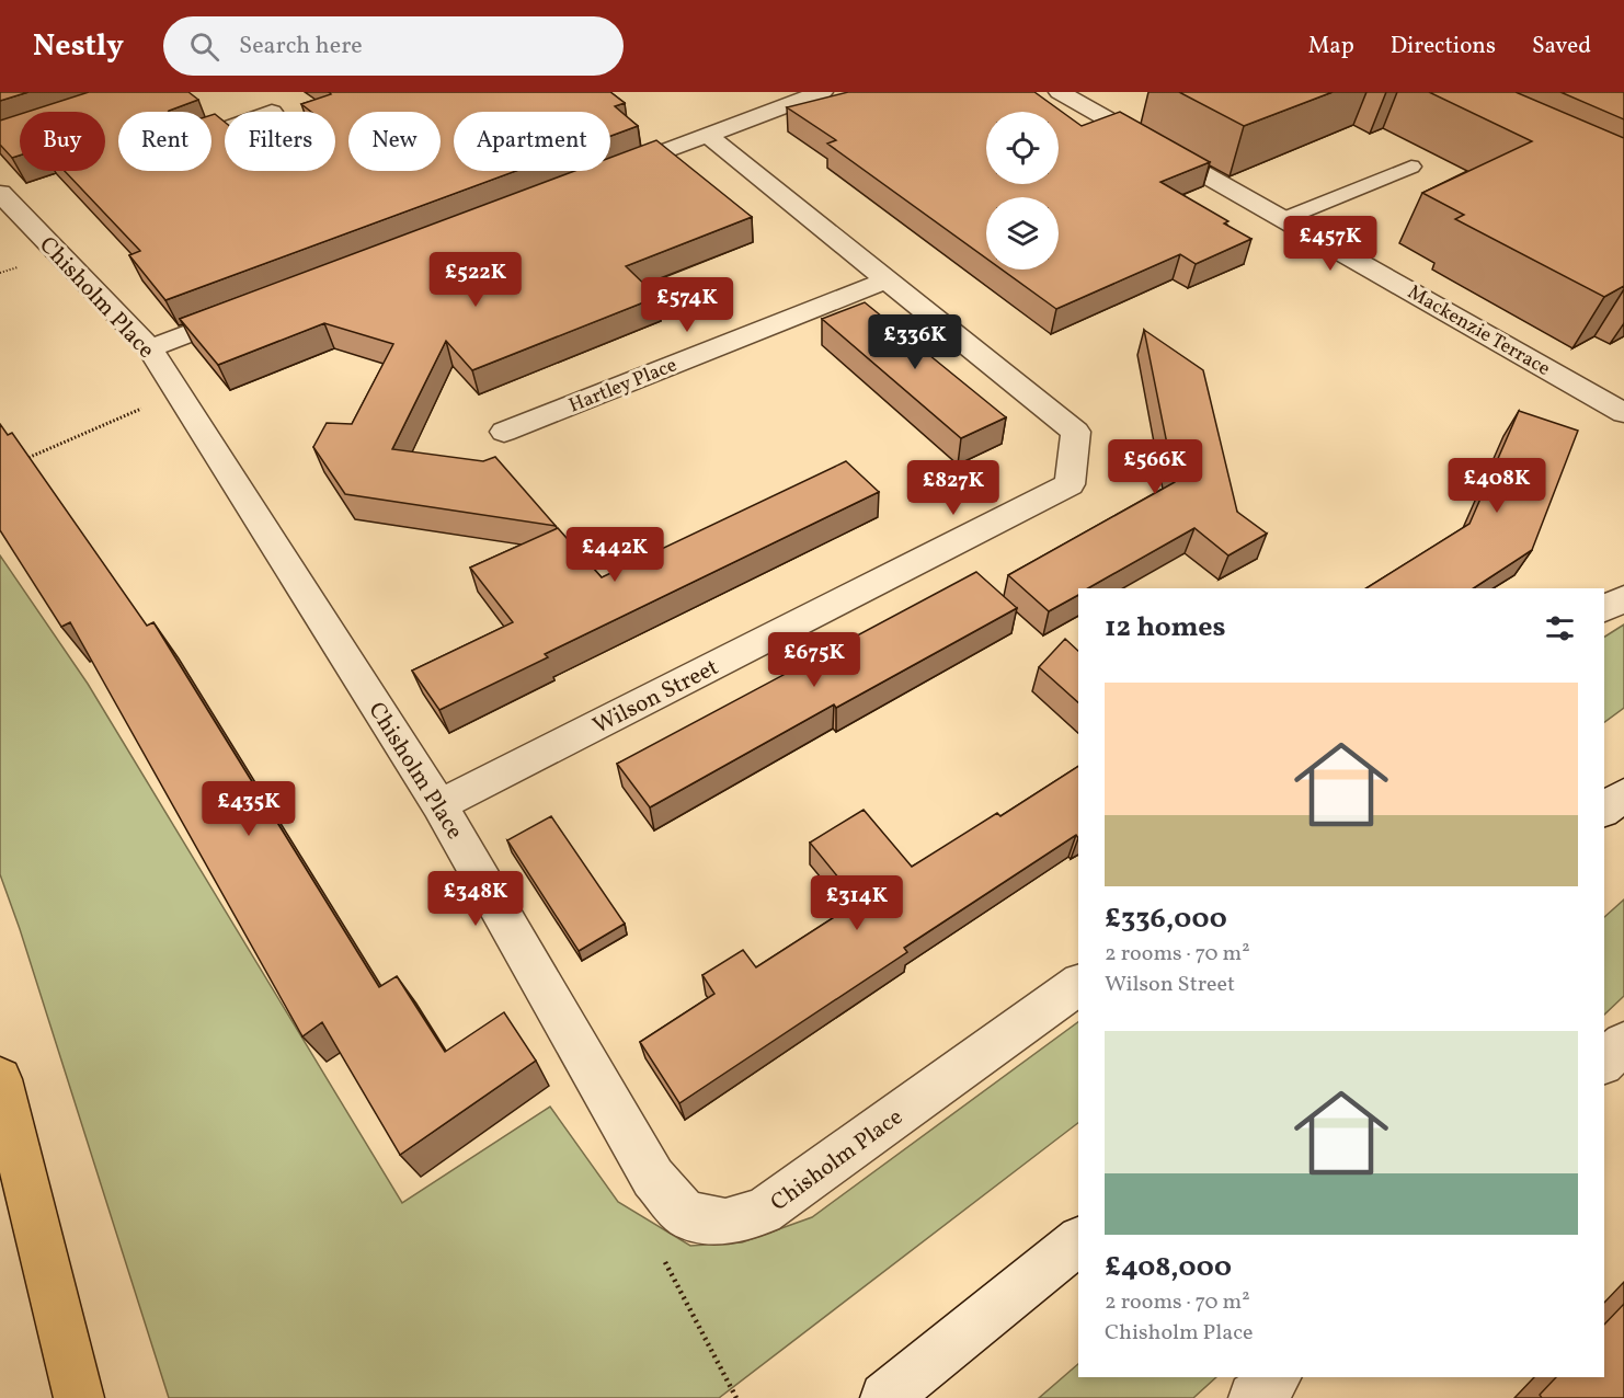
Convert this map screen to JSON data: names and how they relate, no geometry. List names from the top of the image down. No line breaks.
{"streets":{"street":["Chisholm Place","Mackenzie Terrace","Hartley Place","Wilson Street"]},"crossings":[["Chisholm Place","Wilson Street"],["Hartley Place","Wilson Street"]],"page":{"header":"Nestly","search":"Search here","nav":["Map","Directions","Saved"],"chip":["Buy","Rent","Filters","New","Apartment"],"price":["£457K","£522K","£574K","£336K","£566K","£408K","£827K","£442K","£675K","£435K","£348K","£314K"],"heading":"12 homes","list":[{"name":"£336,000","note":"2 rooms · 70 m² · Wilson Street"},{"name":"£408,000","note":"2 rooms · 70 m² · Chisholm Place"}]}}
